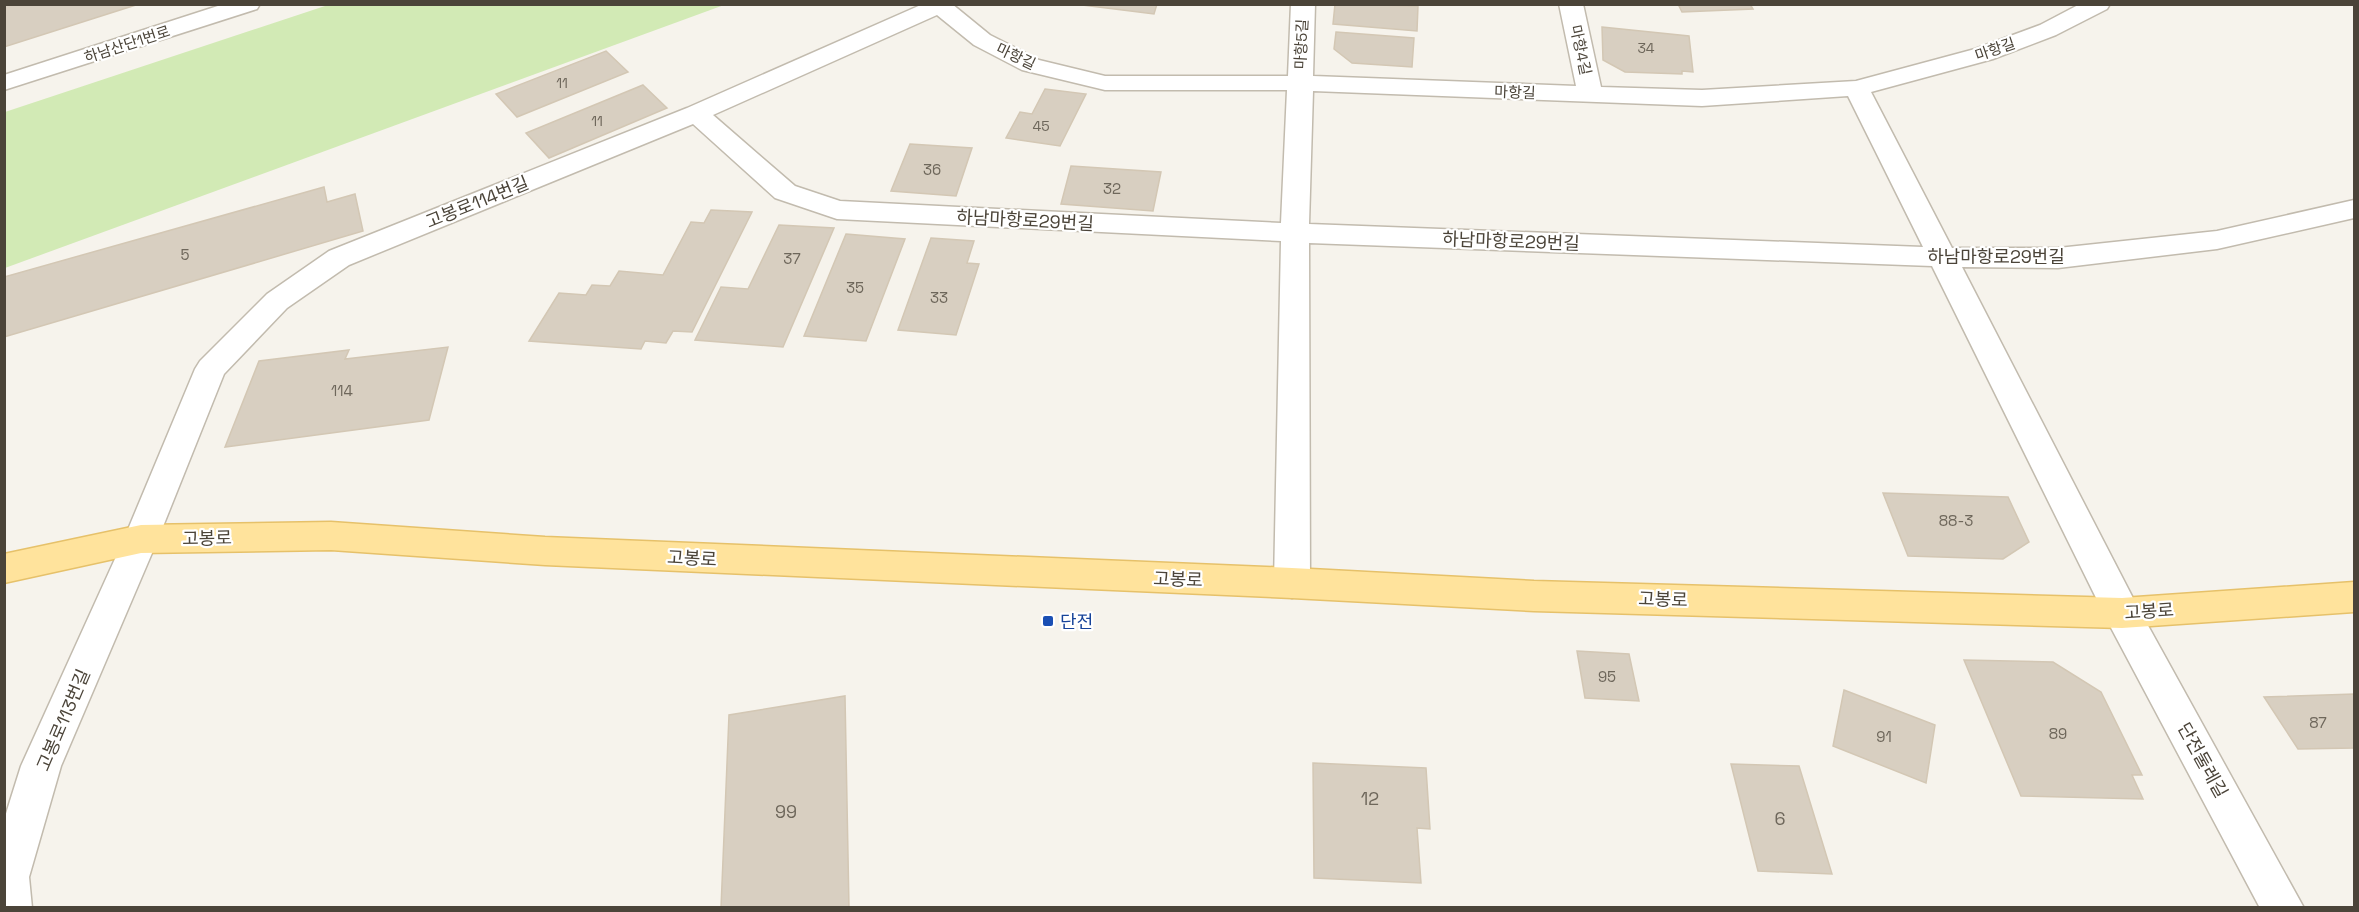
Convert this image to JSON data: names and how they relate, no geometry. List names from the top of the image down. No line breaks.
{"streets":{"main road":["고봉로"],"street":["하남산단1번로","마항5길","마항길","마항4길","고봉로114번길","하남마항로29번길","고봉로113번길","단전둘레길"]},"crossings":[["마항5길","마항길"],["마항5길","하남마항로29번길"],["마항5길","고봉로"],["마항길","마항4길"],["마항길","고봉로114번길"],["마항길","단전둘레길"],["고봉로114번길","하남마항로29번길"],["고봉로114번길","고봉로"],["고봉로114번길","고봉로113번길"],["하남마항로29번길","단전둘레길"],["고봉로","고봉로113번길"],["고봉로","단전둘레길"]],"places":{"transit":["단전"]},"house_numbers":["34","11","11","45","36","32","5","37","35","33","114","88-3","95","87","89","91","12","99","6"]}
